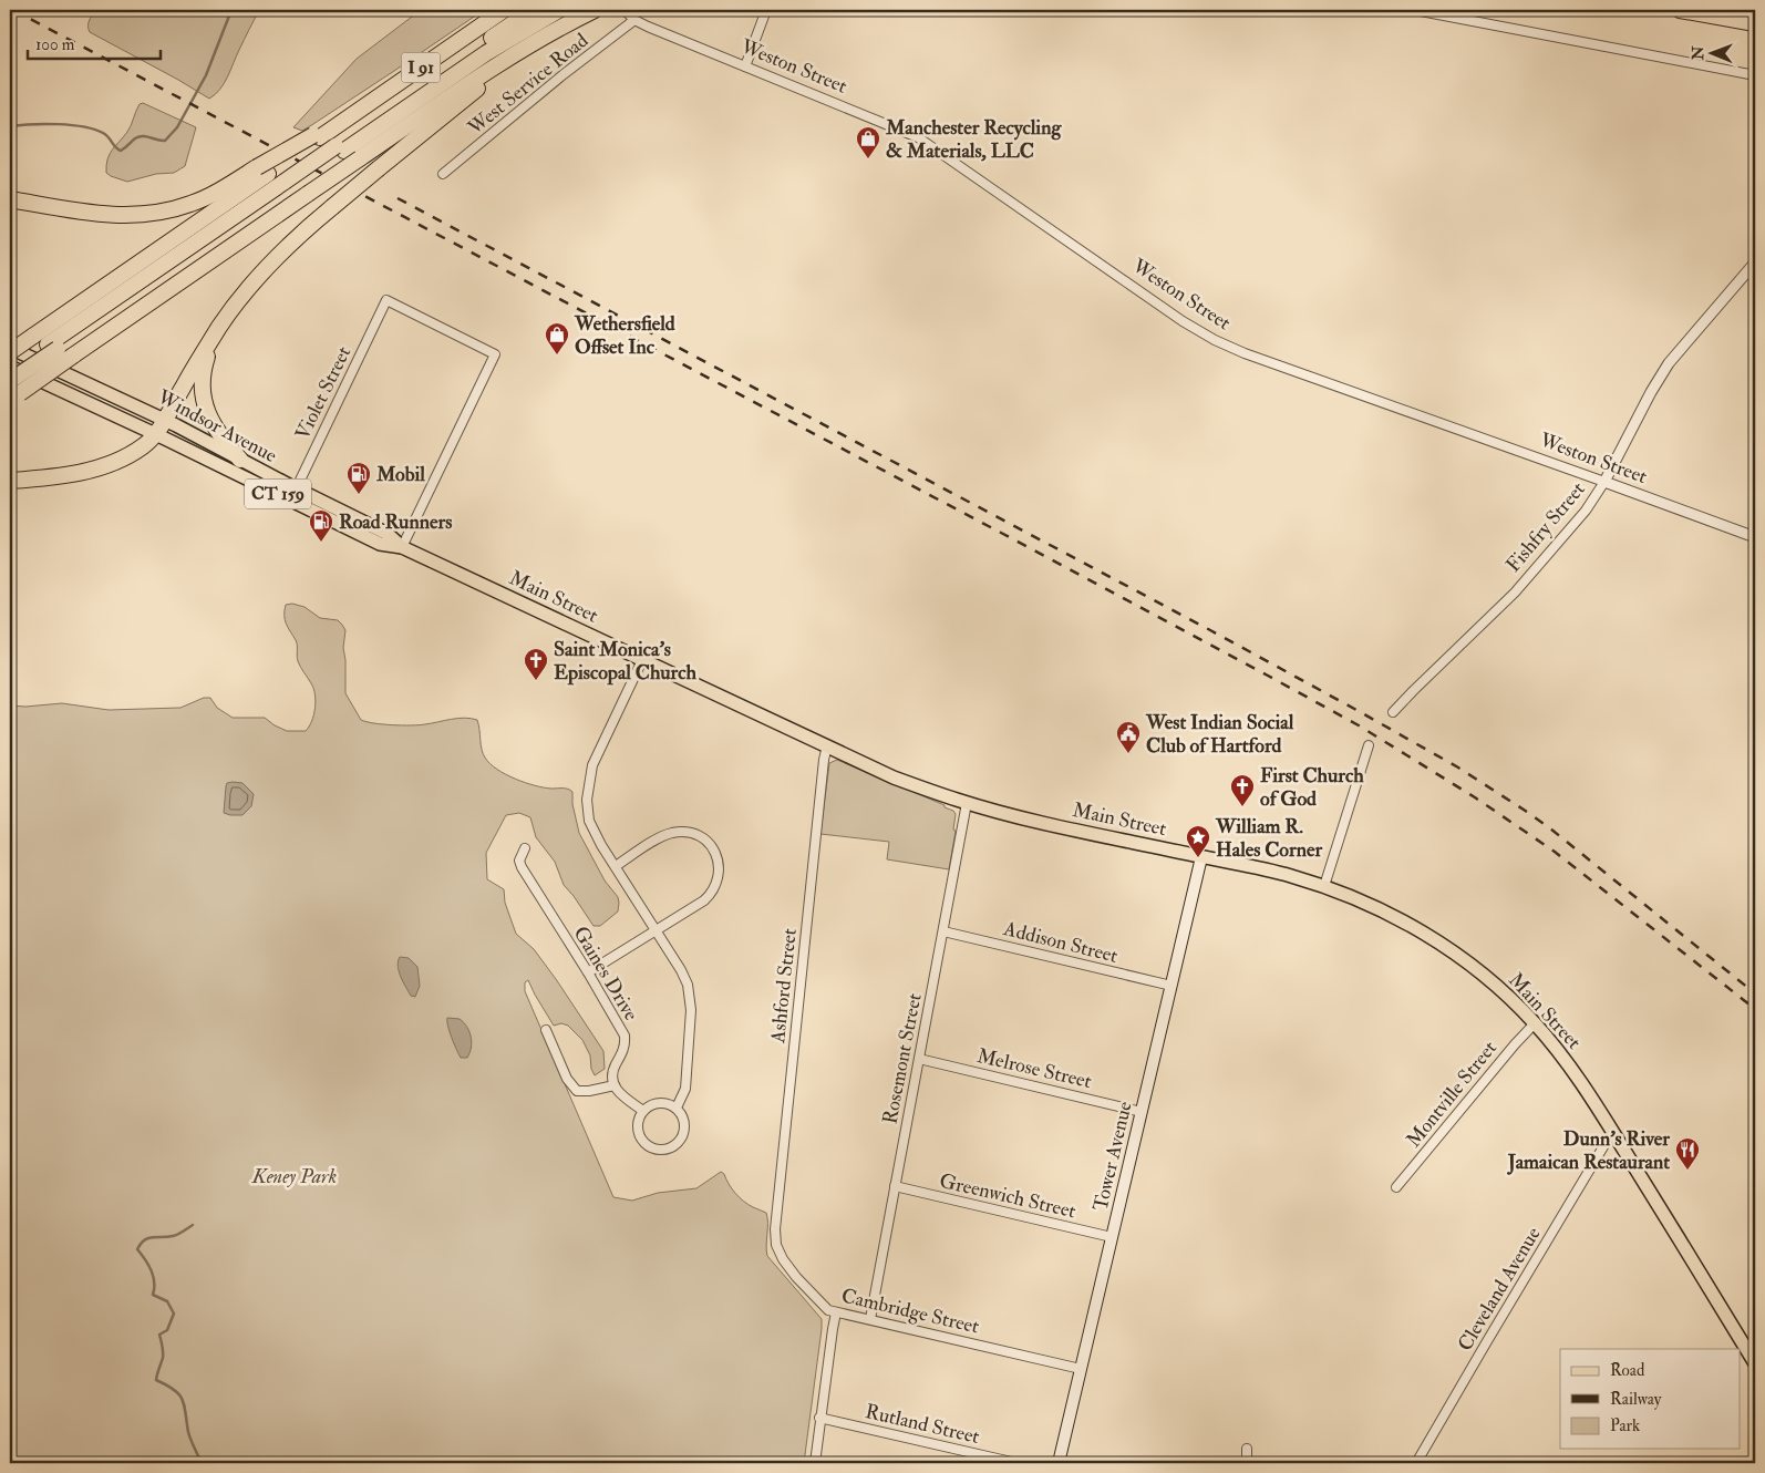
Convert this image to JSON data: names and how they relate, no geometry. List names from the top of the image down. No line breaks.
{"streets":{"highway":["I 91"],"main road":["Windsor Avenue","CT 159","Main Street","Tower Avenue"],"street":["Weston Street","West Service Road","Violet Street","Fishfry Street","Addison Street","Gaines Drive","Ashford Street","Rosemont Street","Melrose Street","Montville Street","Greenwich Street","Cleveland Avenue","Cambridge Street","Rutland Street"]},"crossings":[["Weston Street","West Service Road"],["Weston Street","Fishfry Street"],["Violet Street","Windsor Avenue"],["Violet Street","Main Street"],["Windsor Avenue","Main Street"],["Main Street","Ashford Street"],["Main Street","Rosemont Street"],["Main Street","Montville Street"],["Main Street","Tower Avenue"],["Main Street","Cleveland Avenue"],["Addison Street","Rosemont Street"],["Addison Street","Tower Avenue"],["Ashford Street","Cambridge Street"],["Rosemont Street","Melrose Street"],["Rosemont Street","Greenwich Street"],["Rosemont Street","Cambridge Street"],["Melrose Street","Tower Avenue"],["Tower Avenue","Greenwich Street"],["Tower Avenue","Cambridge Street"]],"parks":["Keney Park"],"places":{"shop":["Manchester Recycling & Materials, LLC","Wethersfield Offset Inc"],"fuel station":["Mobil","Road Runners"],"church":["Saint Monica's Episcopal Church","First Church of God"],"public building":["West Indian Social Club of Hartford"],"place":["William R. Hales Corner"],"restaurant":["Dunn's River Jamaican Restaurant"]},"legend":["Road","Railway","Park"],"scale_bar":"100 m","north":"left"}
